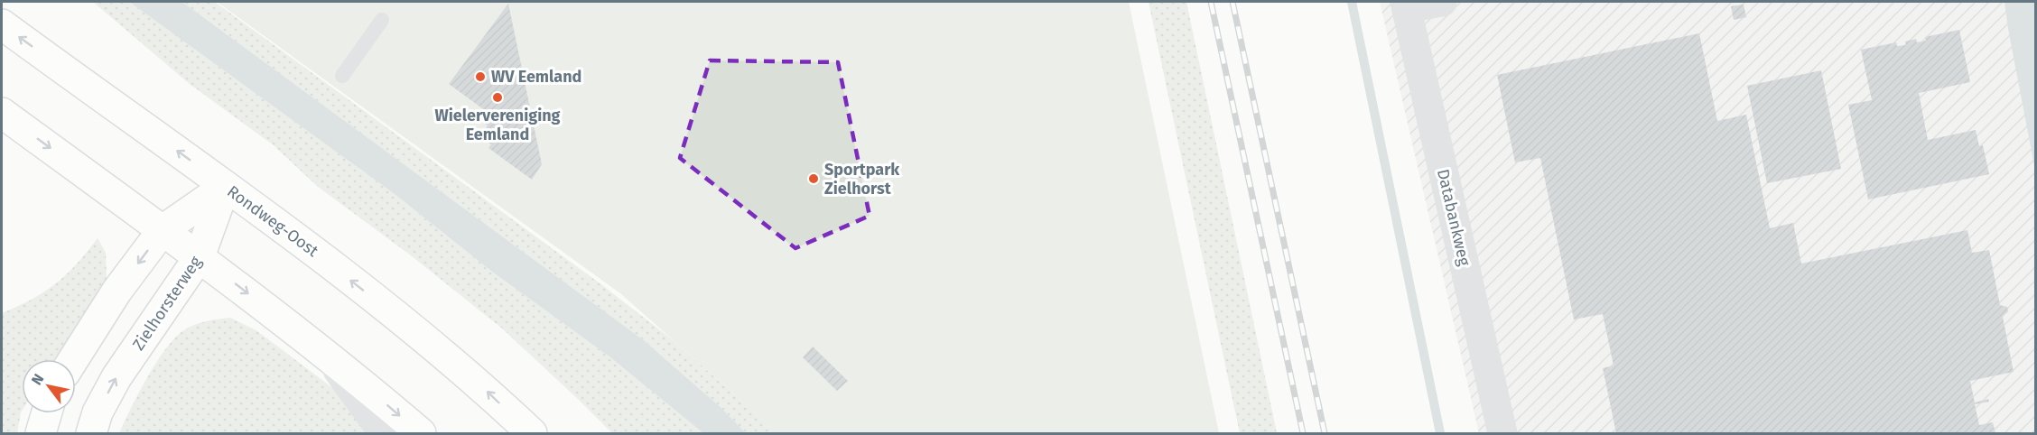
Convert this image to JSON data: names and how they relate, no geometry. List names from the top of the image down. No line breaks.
{"streets":{"main road":["Rondweg-Oost","Zielhorsterweg"],"street":["Databankweg"]},"crossings":[["Rondweg-Oost","Zielhorsterweg"]],"places":["WV Eemland","Wielervereniging Eemland","Sportpark Zielhorst"],"north":"top left"}
